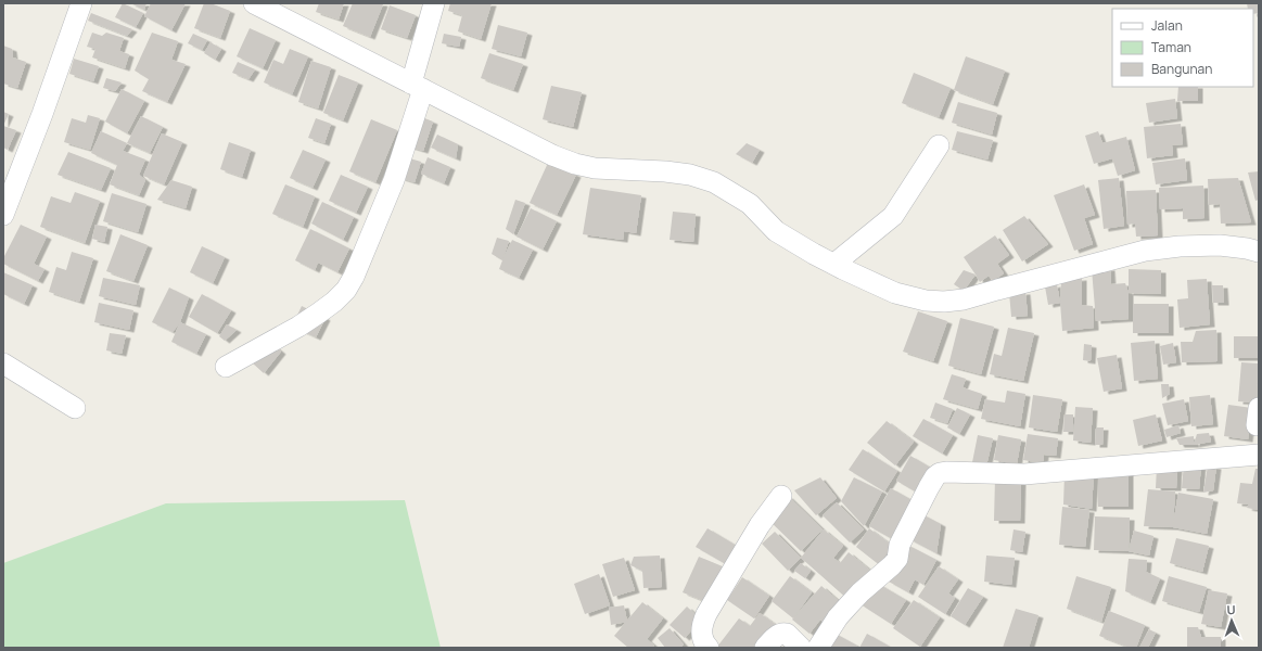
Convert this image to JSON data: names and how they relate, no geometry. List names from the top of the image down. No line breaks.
{"legend":["Jalan","Taman","Bangunan"],"north":"top"}
